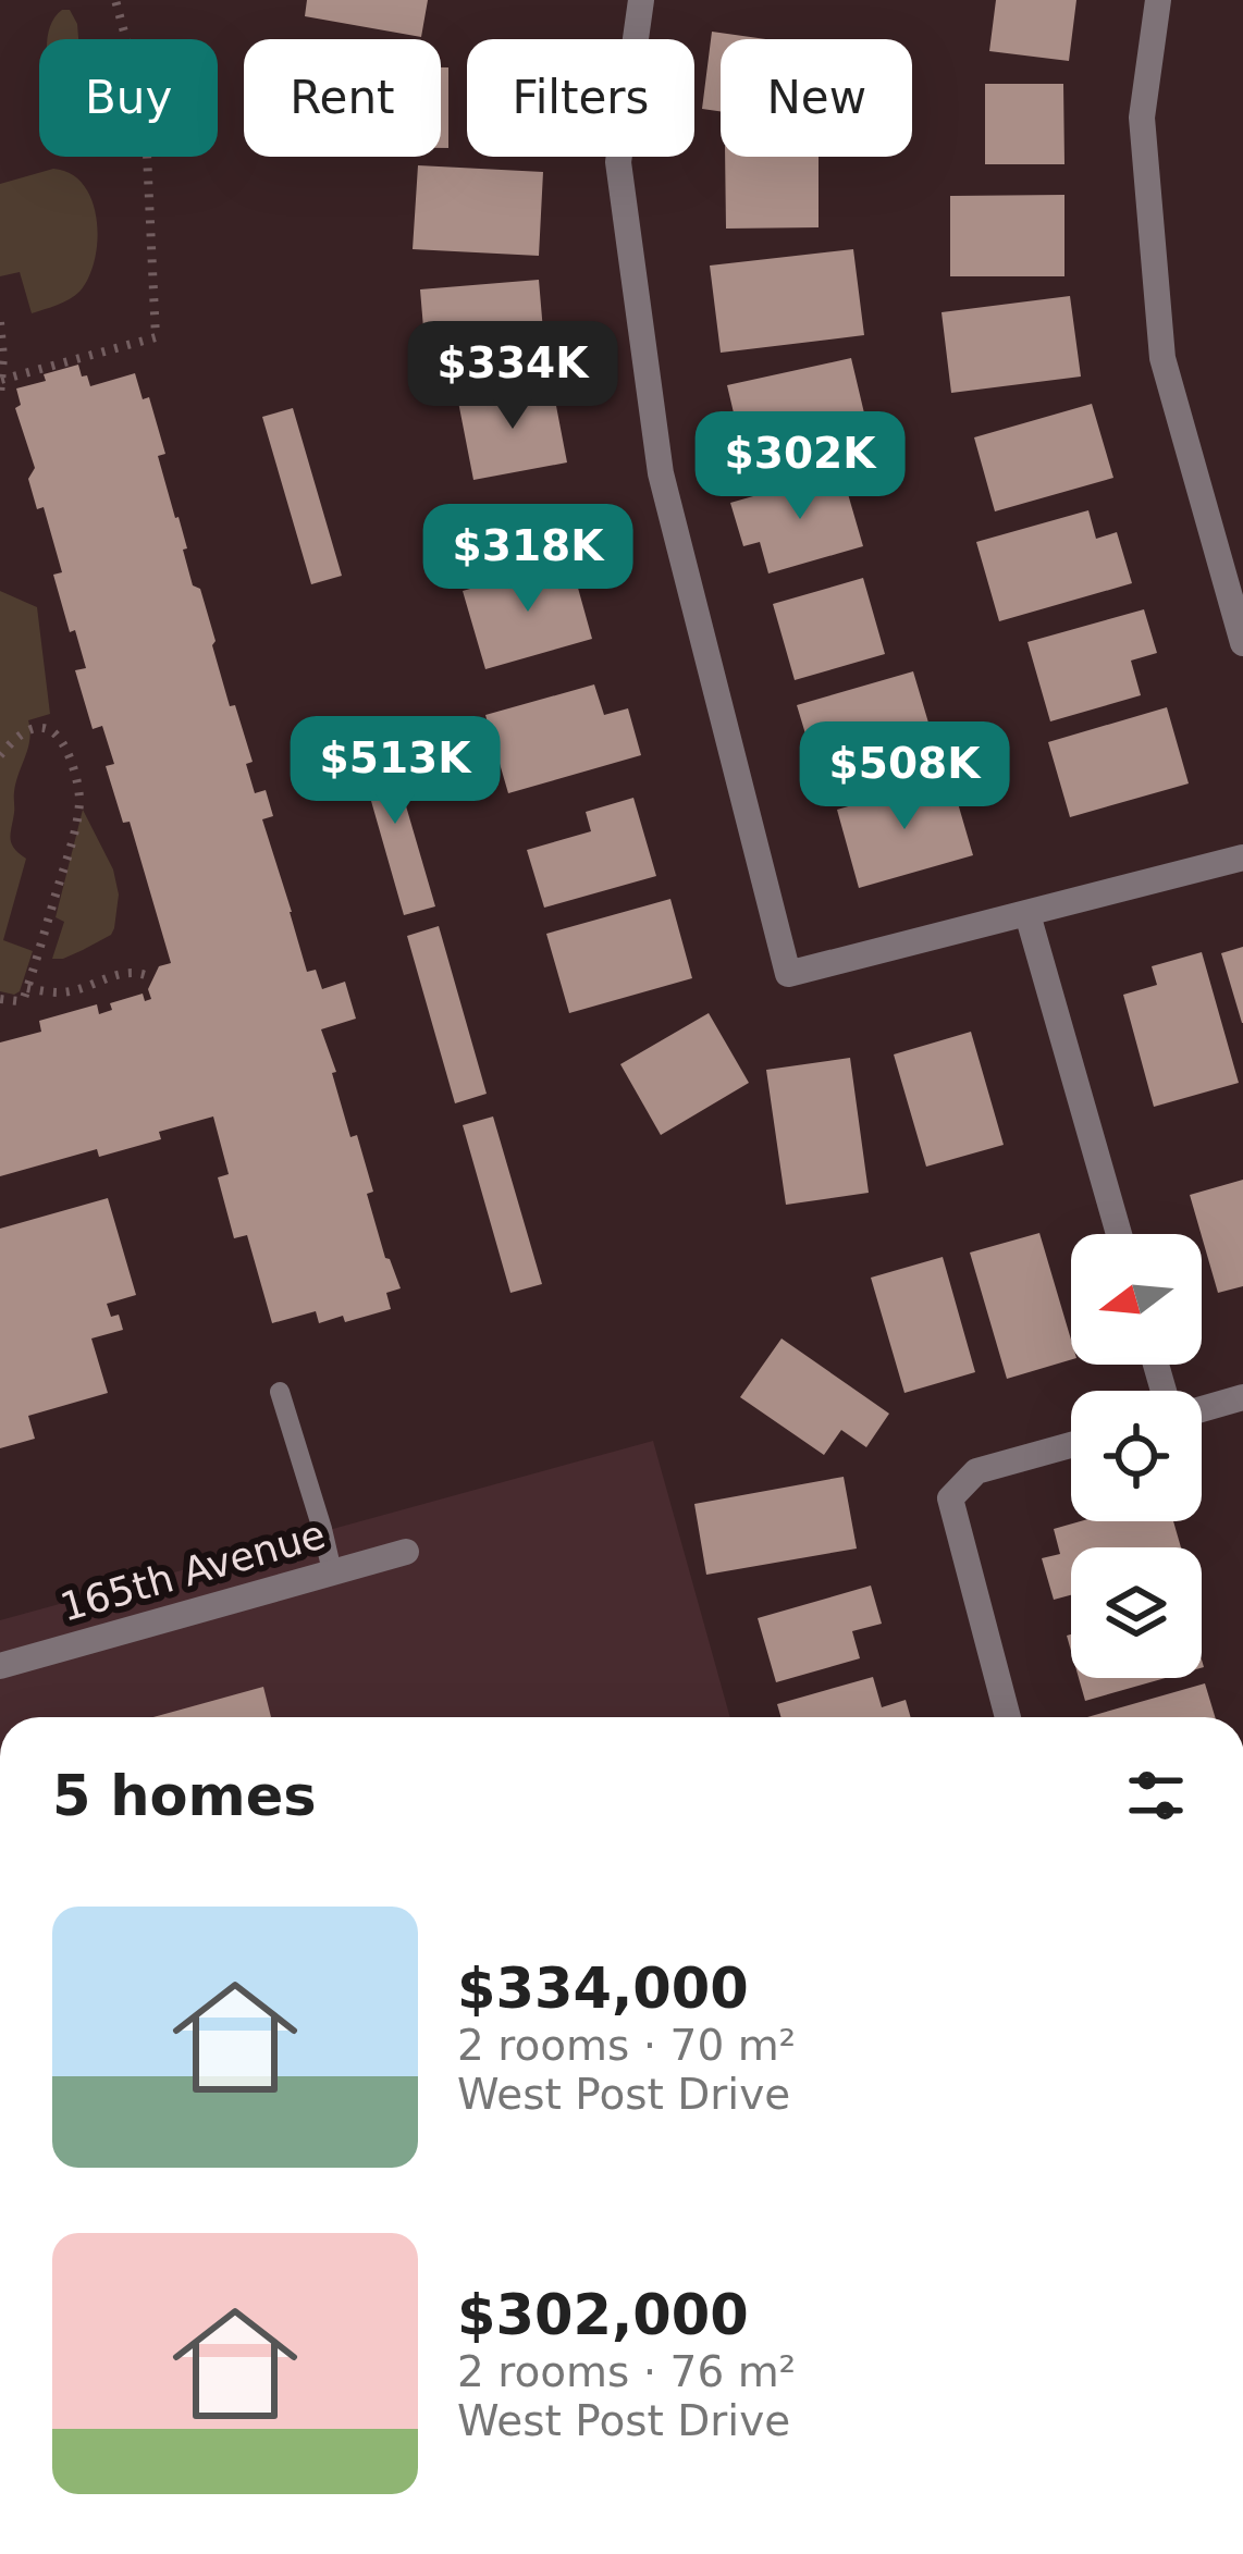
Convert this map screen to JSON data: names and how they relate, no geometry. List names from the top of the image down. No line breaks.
{"streets":{"street":["165th Avenue"]},"north":"left","page":{"chip":["Buy","Rent","Filters","New"],"price":["$334K","$302K","$318K","$513K","$508K"],"heading":"5 homes","list":[{"name":"$334,000","note":"2 rooms · 70 m² · West Post Drive"},{"name":"$302,000","note":"2 rooms · 76 m² · West Post Drive"}]}}
